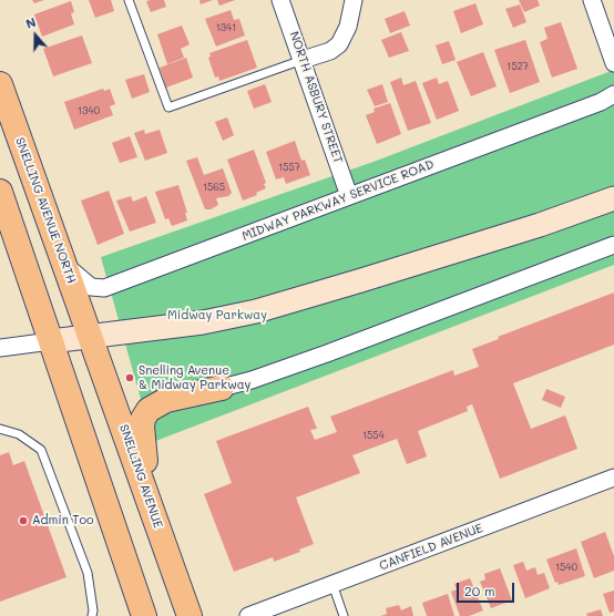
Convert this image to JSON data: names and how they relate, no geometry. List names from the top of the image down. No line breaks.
{"streets":{"main road":["SNELLING AVENUE NORTH","SNELLING AVENUE"],"street":["NORTH ASBURY STREET","MIDWAY PARKWAY SERVICE ROAD","CANFIELD AVENUE"]},"crossings":[["NORTH ASBURY STREET","MIDWAY PARKWAY SERVICE ROAD"],["MIDWAY PARKWAY SERVICE ROAD","SNELLING AVENUE NORTH"],["SNELLING AVENUE NORTH","SNELLING AVENUE"]],"parks":["Midway Parkway"],"places":["Snelling Avenue & Midway Parkway","Admin Too"],"house_numbers":["1341","1527","1340","1557","1565","1554","1540"],"scale_bar":"20 m","north":"top"}
